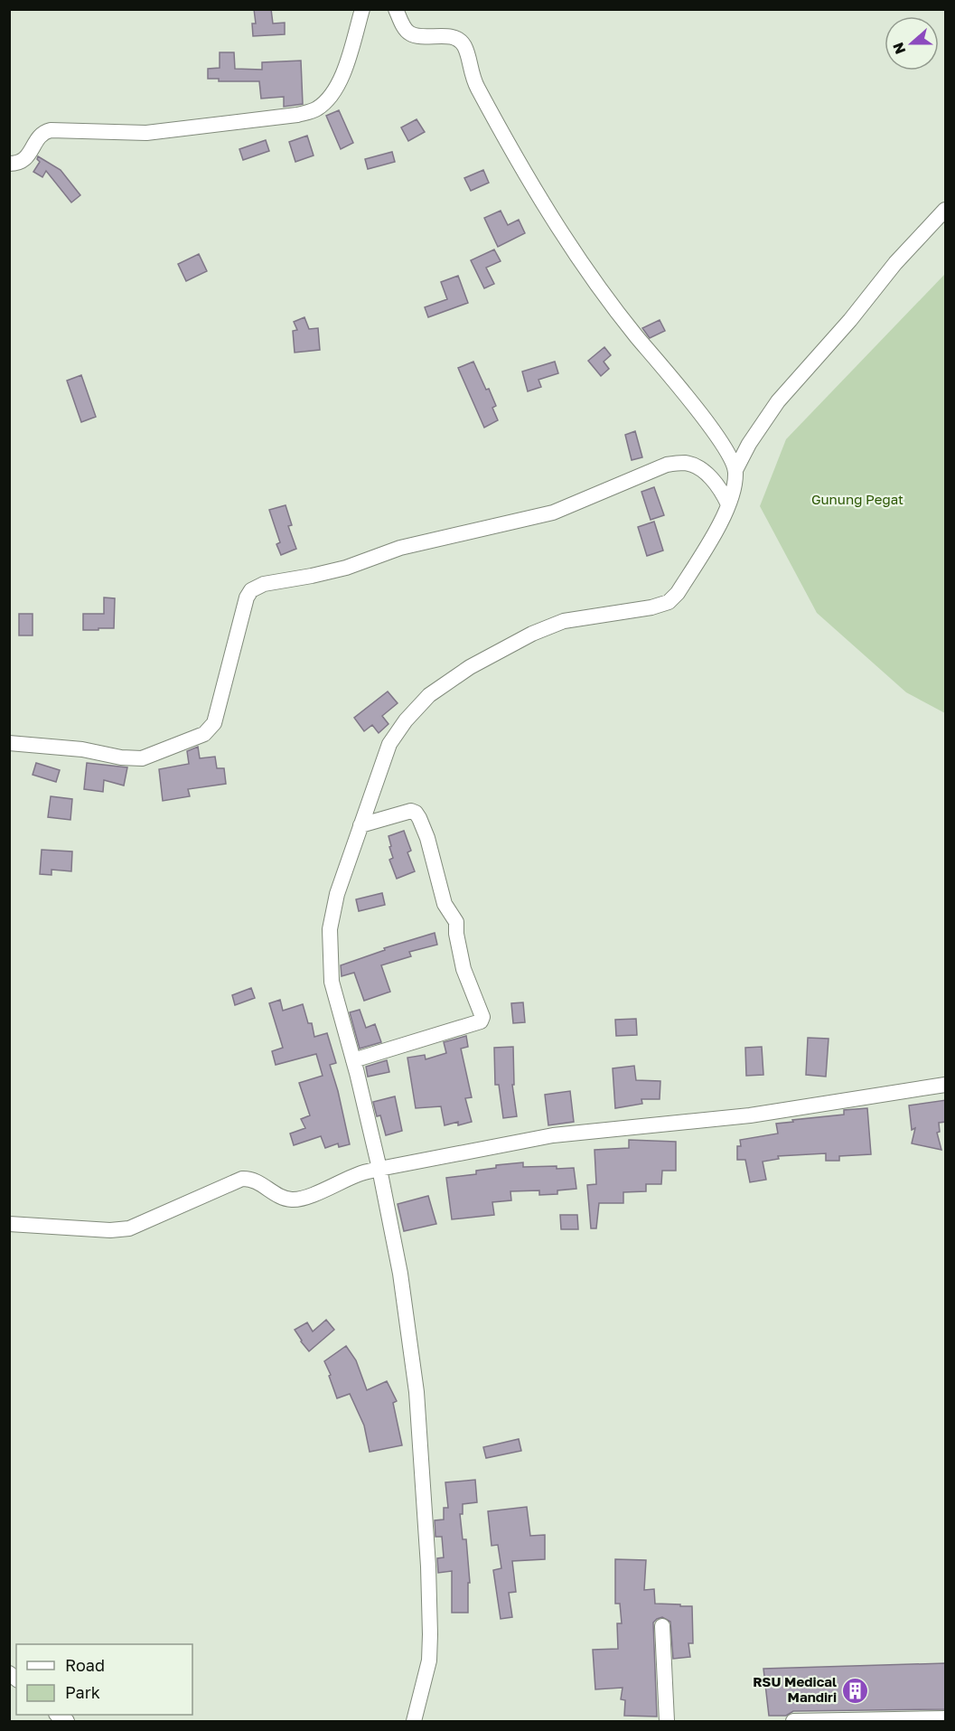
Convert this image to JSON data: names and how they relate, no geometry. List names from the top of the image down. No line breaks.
{"parks":["Gunung Pegat"],"places":{"building":["RSU Medical Mandiri"]},"legend":["Road","Park"],"north":"left"}
